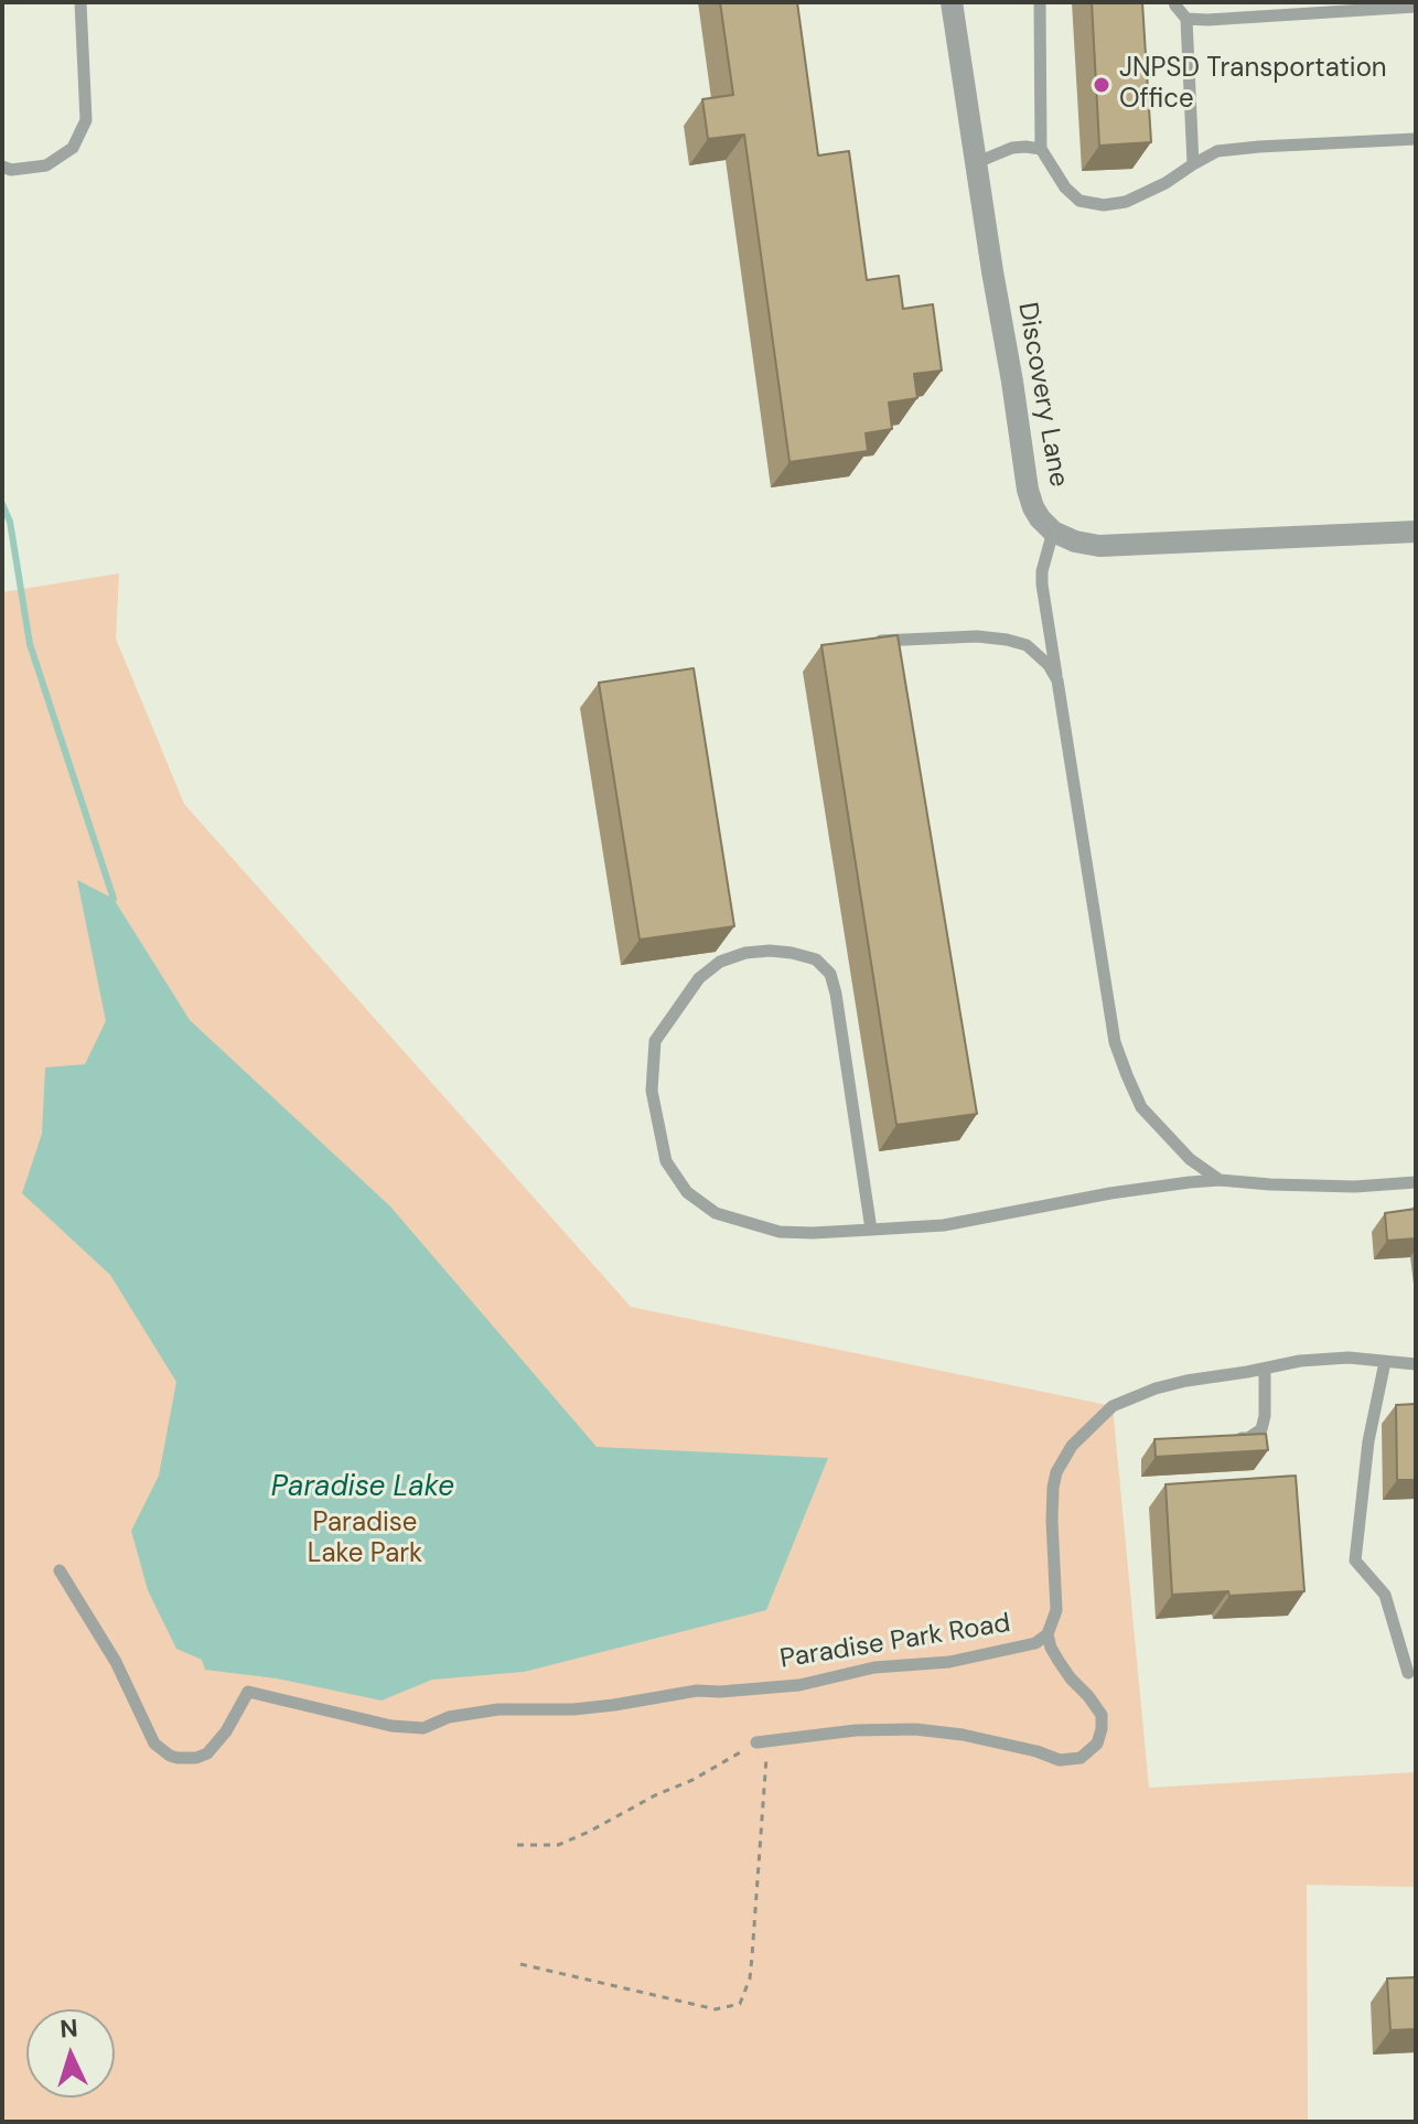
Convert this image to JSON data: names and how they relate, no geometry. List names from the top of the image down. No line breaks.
{"streets":{"street":["Discovery Lane"],"lane":["Paradise Park Road"]},"water":["Paradise Lake"],"parks":["Paradise Lake Park"],"places":["JNPSD Transportation Office"],"north":"top"}
